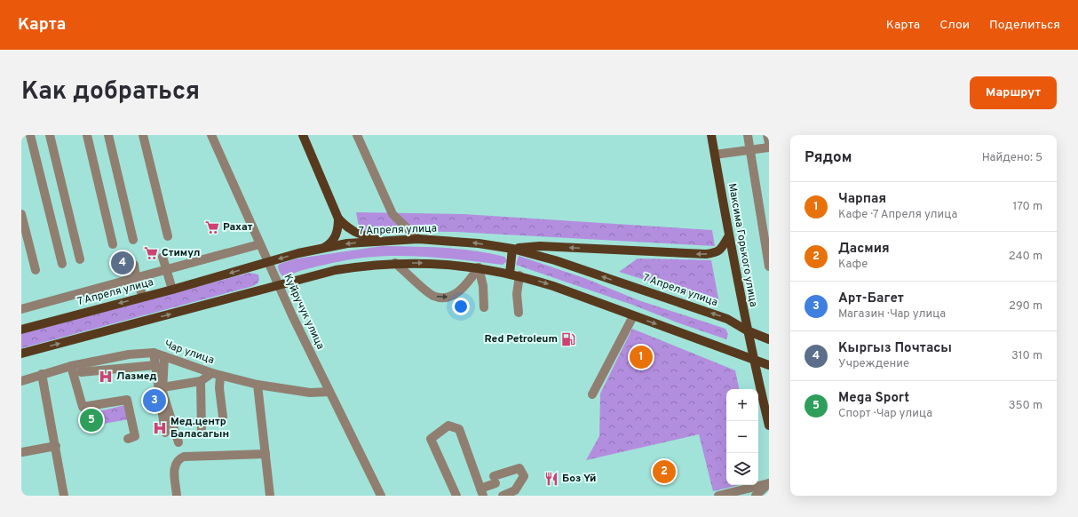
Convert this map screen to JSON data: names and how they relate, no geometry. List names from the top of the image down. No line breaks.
{"streets":{"main road":["7 Апреля улица","Максима Горького улица"],"street":["Куйручук улица","Чар улица"]},"crossings":[["7 Апреля улица","Максима Горького улица"],["7 Апреля улица","Куйручук улица"],["Куйручук улица","Чар улица"]],"places":{"supermarket":["Рахат","Стимул"],"fuel station":["Red Petroleum"],"hospital":["Лазмед","Мед.центр Баласагын"],"restaurant":["Боз Үй"]},"page":{"header":"Карта","nav":["Карта","Слои","Поделиться"],"title":"Как добраться","buttons":"Маршрут","heading":["Рядом","Найдено: 5"],"list":[{"mark":"1","name":"Чарпая","note":"Кафе · 7 Апреля улица","value":"170 m"},{"mark":"2","name":"Дасмия","note":"Кафе","value":"240 m"},{"mark":"3","name":"Арт-Багет","note":"Магазин · Чар улица","value":"290 m"},{"mark":"4","name":"Кыргыз Почтасы","note":"Учреждение","value":"310 m"},{"mark":"5","name":"Mega Sport","note":"Спорт · Чар улица","value":"350 m"}],"pins":["4","1","3","5","2"],"map_buttons":["+","−"]}}
